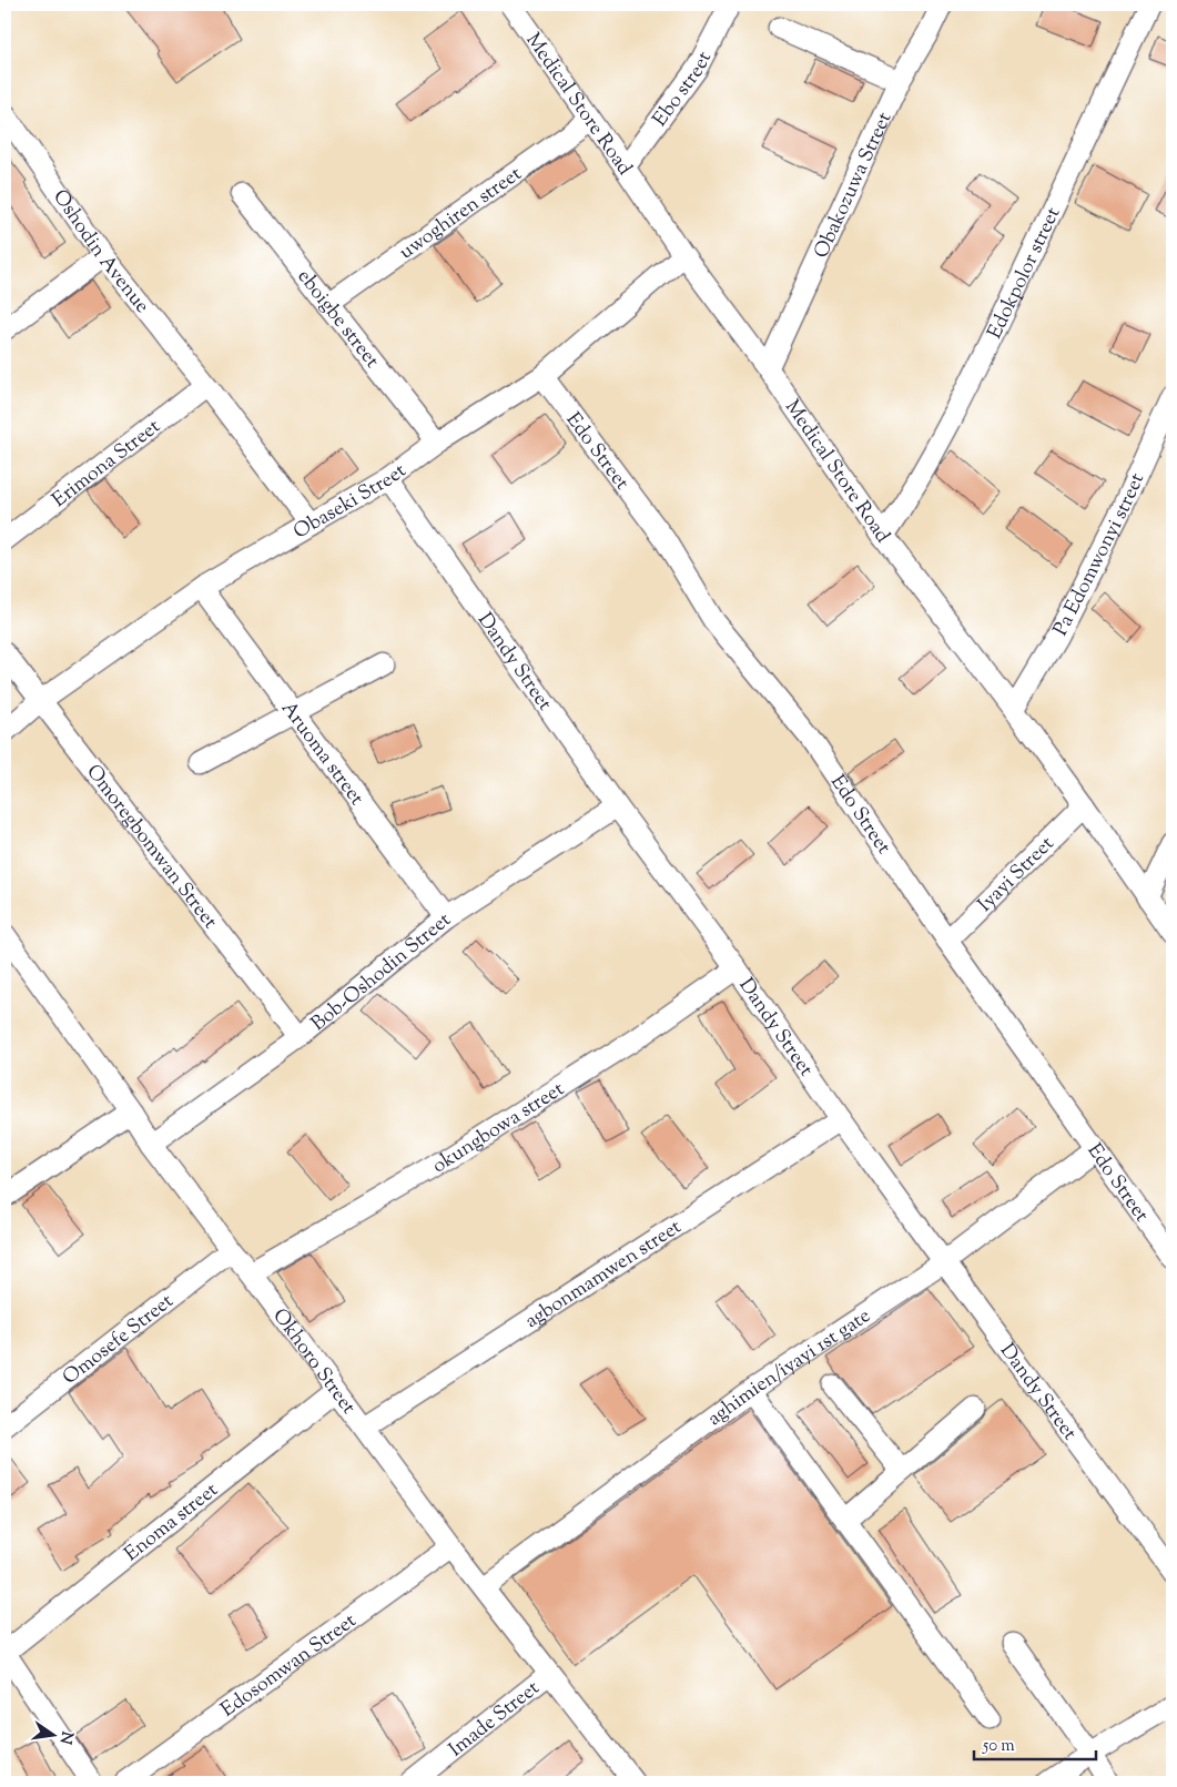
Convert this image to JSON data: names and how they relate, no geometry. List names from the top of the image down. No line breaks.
{"streets":{"street":["Ebo street","Medical Store Road","Obakozuwa Street","uwoghiren street","Oshodin Avenue","Edokpolor street","eboigbe street","Edo Street","Erimona Street","Obaseki Street","Pa Edomwonyi street","Dandy Street","Aruoma street","Omoregbomwan Street","Iyayi Street","Bob-Oshodin Street","okungbowa street","agbonmamwen street","Omosefe Street","Okhoro Street","aghimien/iyayi 1st gate","Enoma street","Edosomwan Street","Imade Street"]},"crossings":[["Ebo street","Medical Store Road"],["Medical Store Road","Obakozuwa Street"],["Medical Store Road","uwoghiren street"],["Medical Store Road","Edokpolor street"],["Medical Store Road","Obaseki Street"],["Medical Store Road","Pa Edomwonyi street"],["Medical Store Road","Iyayi Street"],["uwoghiren street","eboigbe street"],["Oshodin Avenue","Erimona Street"],["Oshodin Avenue","Obaseki Street"],["eboigbe street","Obaseki Street"],["Edo Street","Obaseki Street"],["Edo Street","Iyayi Street"],["Edo Street","aghimien/iyayi 1st gate"],["Obaseki Street","Dandy Street"],["Obaseki Street","Aruoma street"],["Obaseki Street","Omoregbomwan Street"],["Dandy Street","Bob-Oshodin Street"],["Dandy Street","okungbowa street"],["Dandy Street","agbonmamwen street"],["Dandy Street","aghimien/iyayi 1st gate"],["Aruoma street","Bob-Oshodin Street"],["Omoregbomwan Street","Bob-Oshodin Street"],["Bob-Oshodin Street","Okhoro Street"],["okungbowa street","Okhoro Street"],["agbonmamwen street","Okhoro Street"],["Omosefe Street","Okhoro Street"],["Okhoro Street","aghimien/iyayi 1st gate"],["Okhoro Street","Enoma street"],["Okhoro Street","Edosomwan Street"],["Okhoro Street","Imade Street"]],"scale_bar":"50 m","north":"right"}
